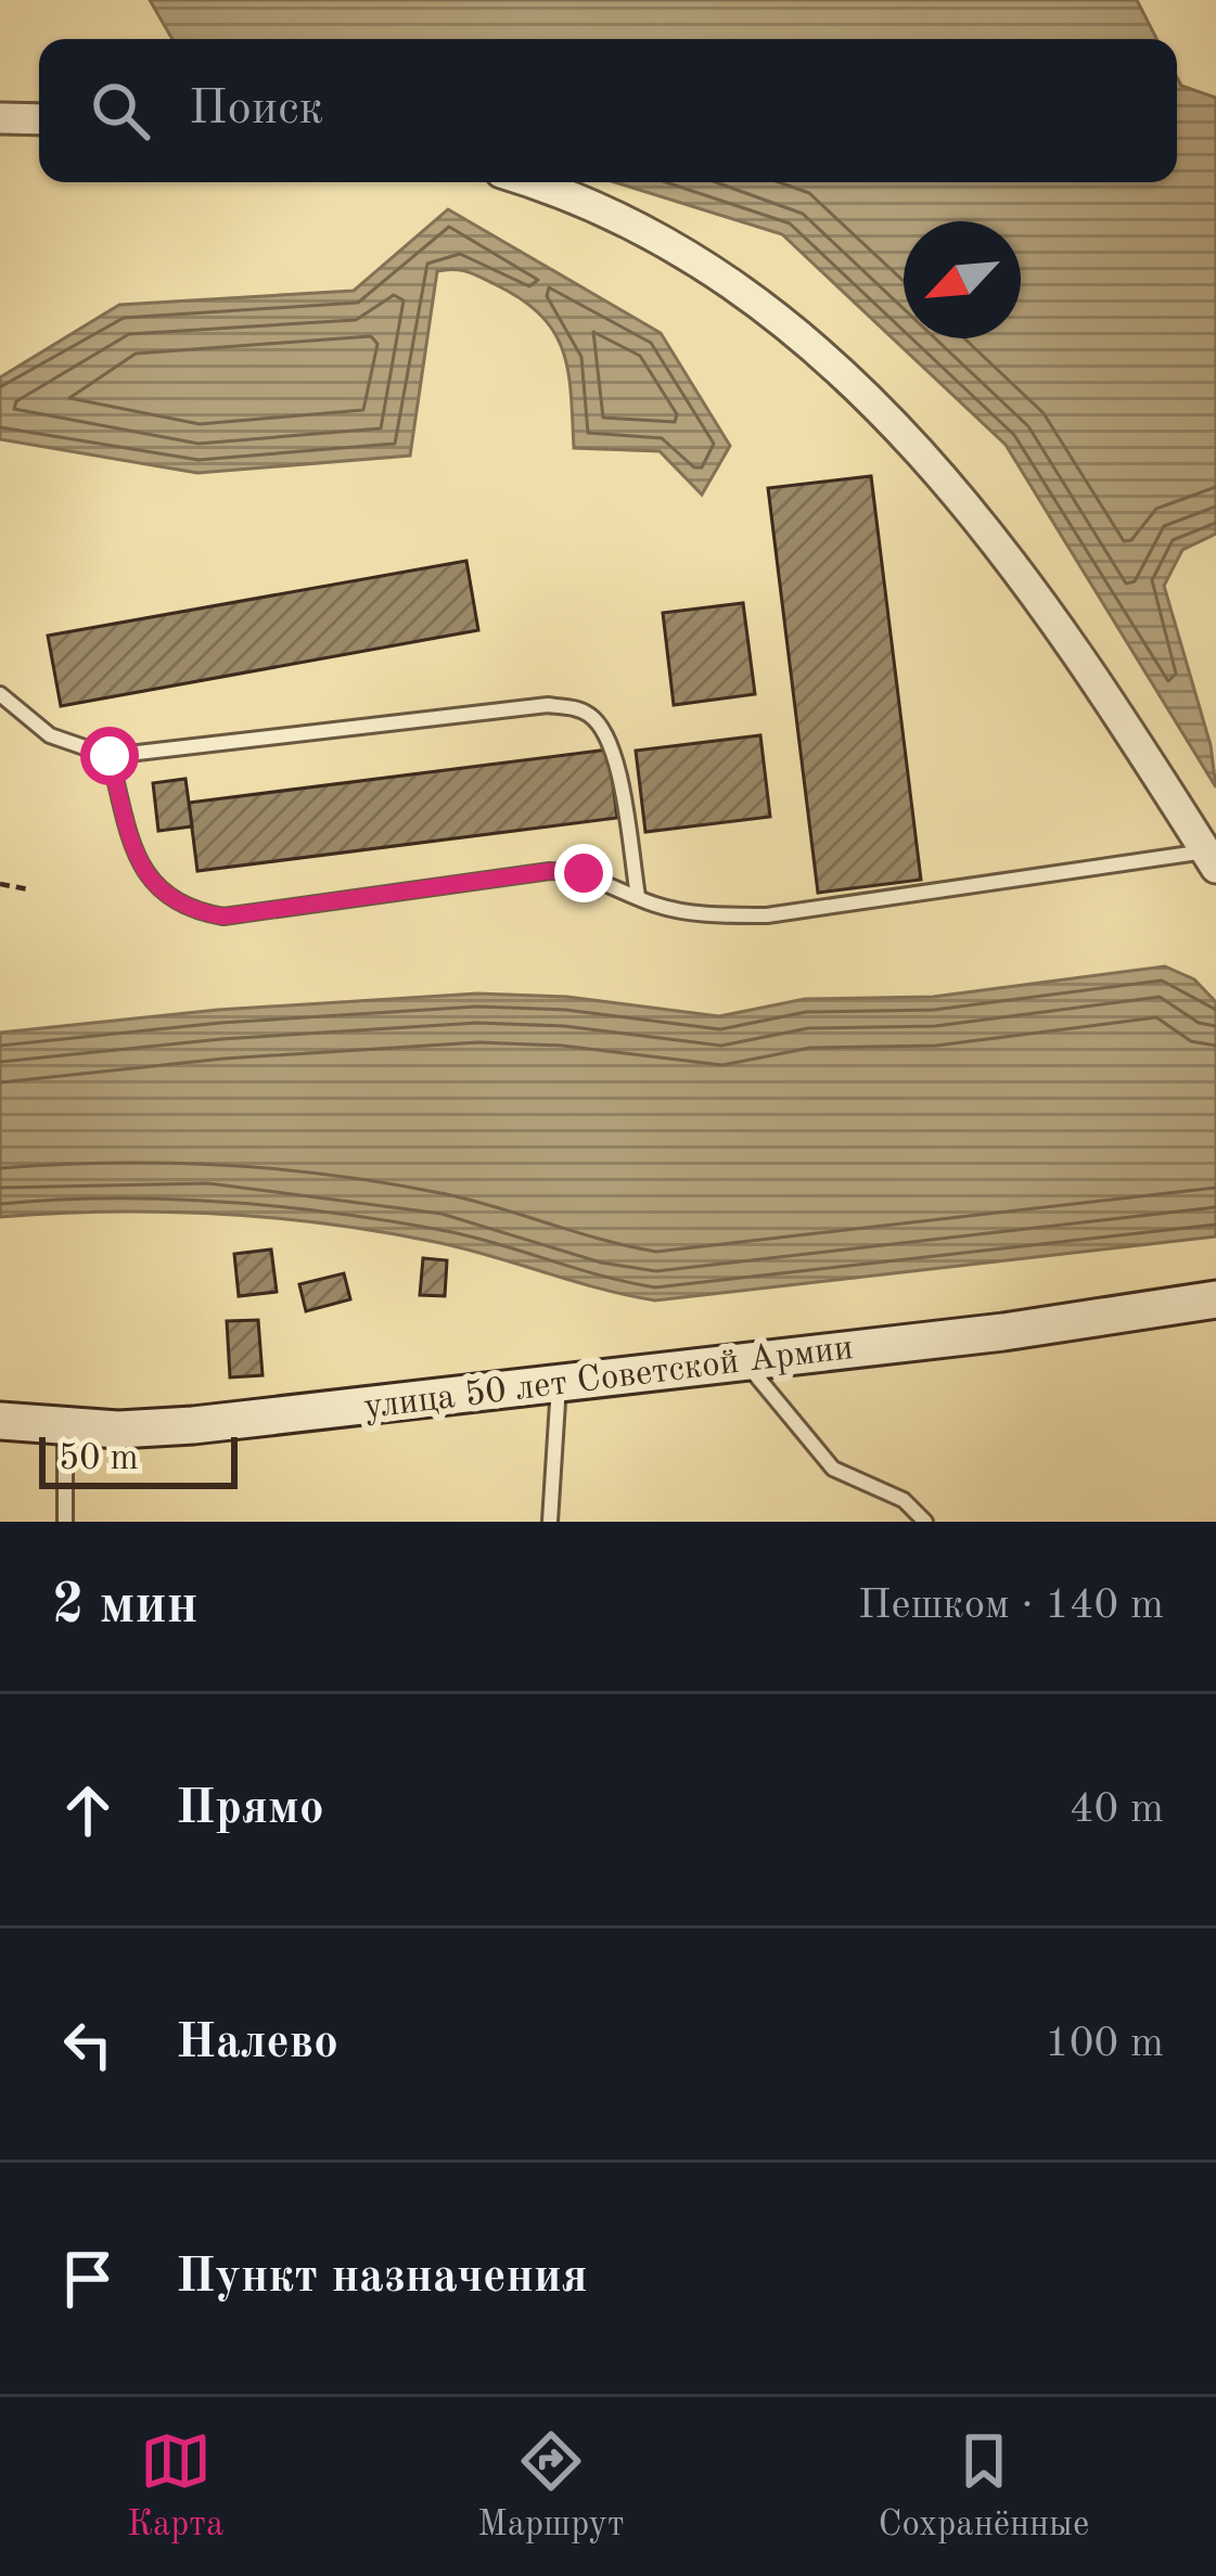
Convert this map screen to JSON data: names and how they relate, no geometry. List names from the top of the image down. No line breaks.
{"streets":{"main road":["улица 50 лет Советской Армии"]},"scale_bar":"50 m","north":"bottom left","page":{"search":"Поиск","scale":"50 m","heading":["2 мин","Пешком · 140 m"],"list":[["Прямо","40 m"],["Налево","100 m"],"Пункт назначения"],"nav":["Карта","Маршрут","Сохранённые"]}}
